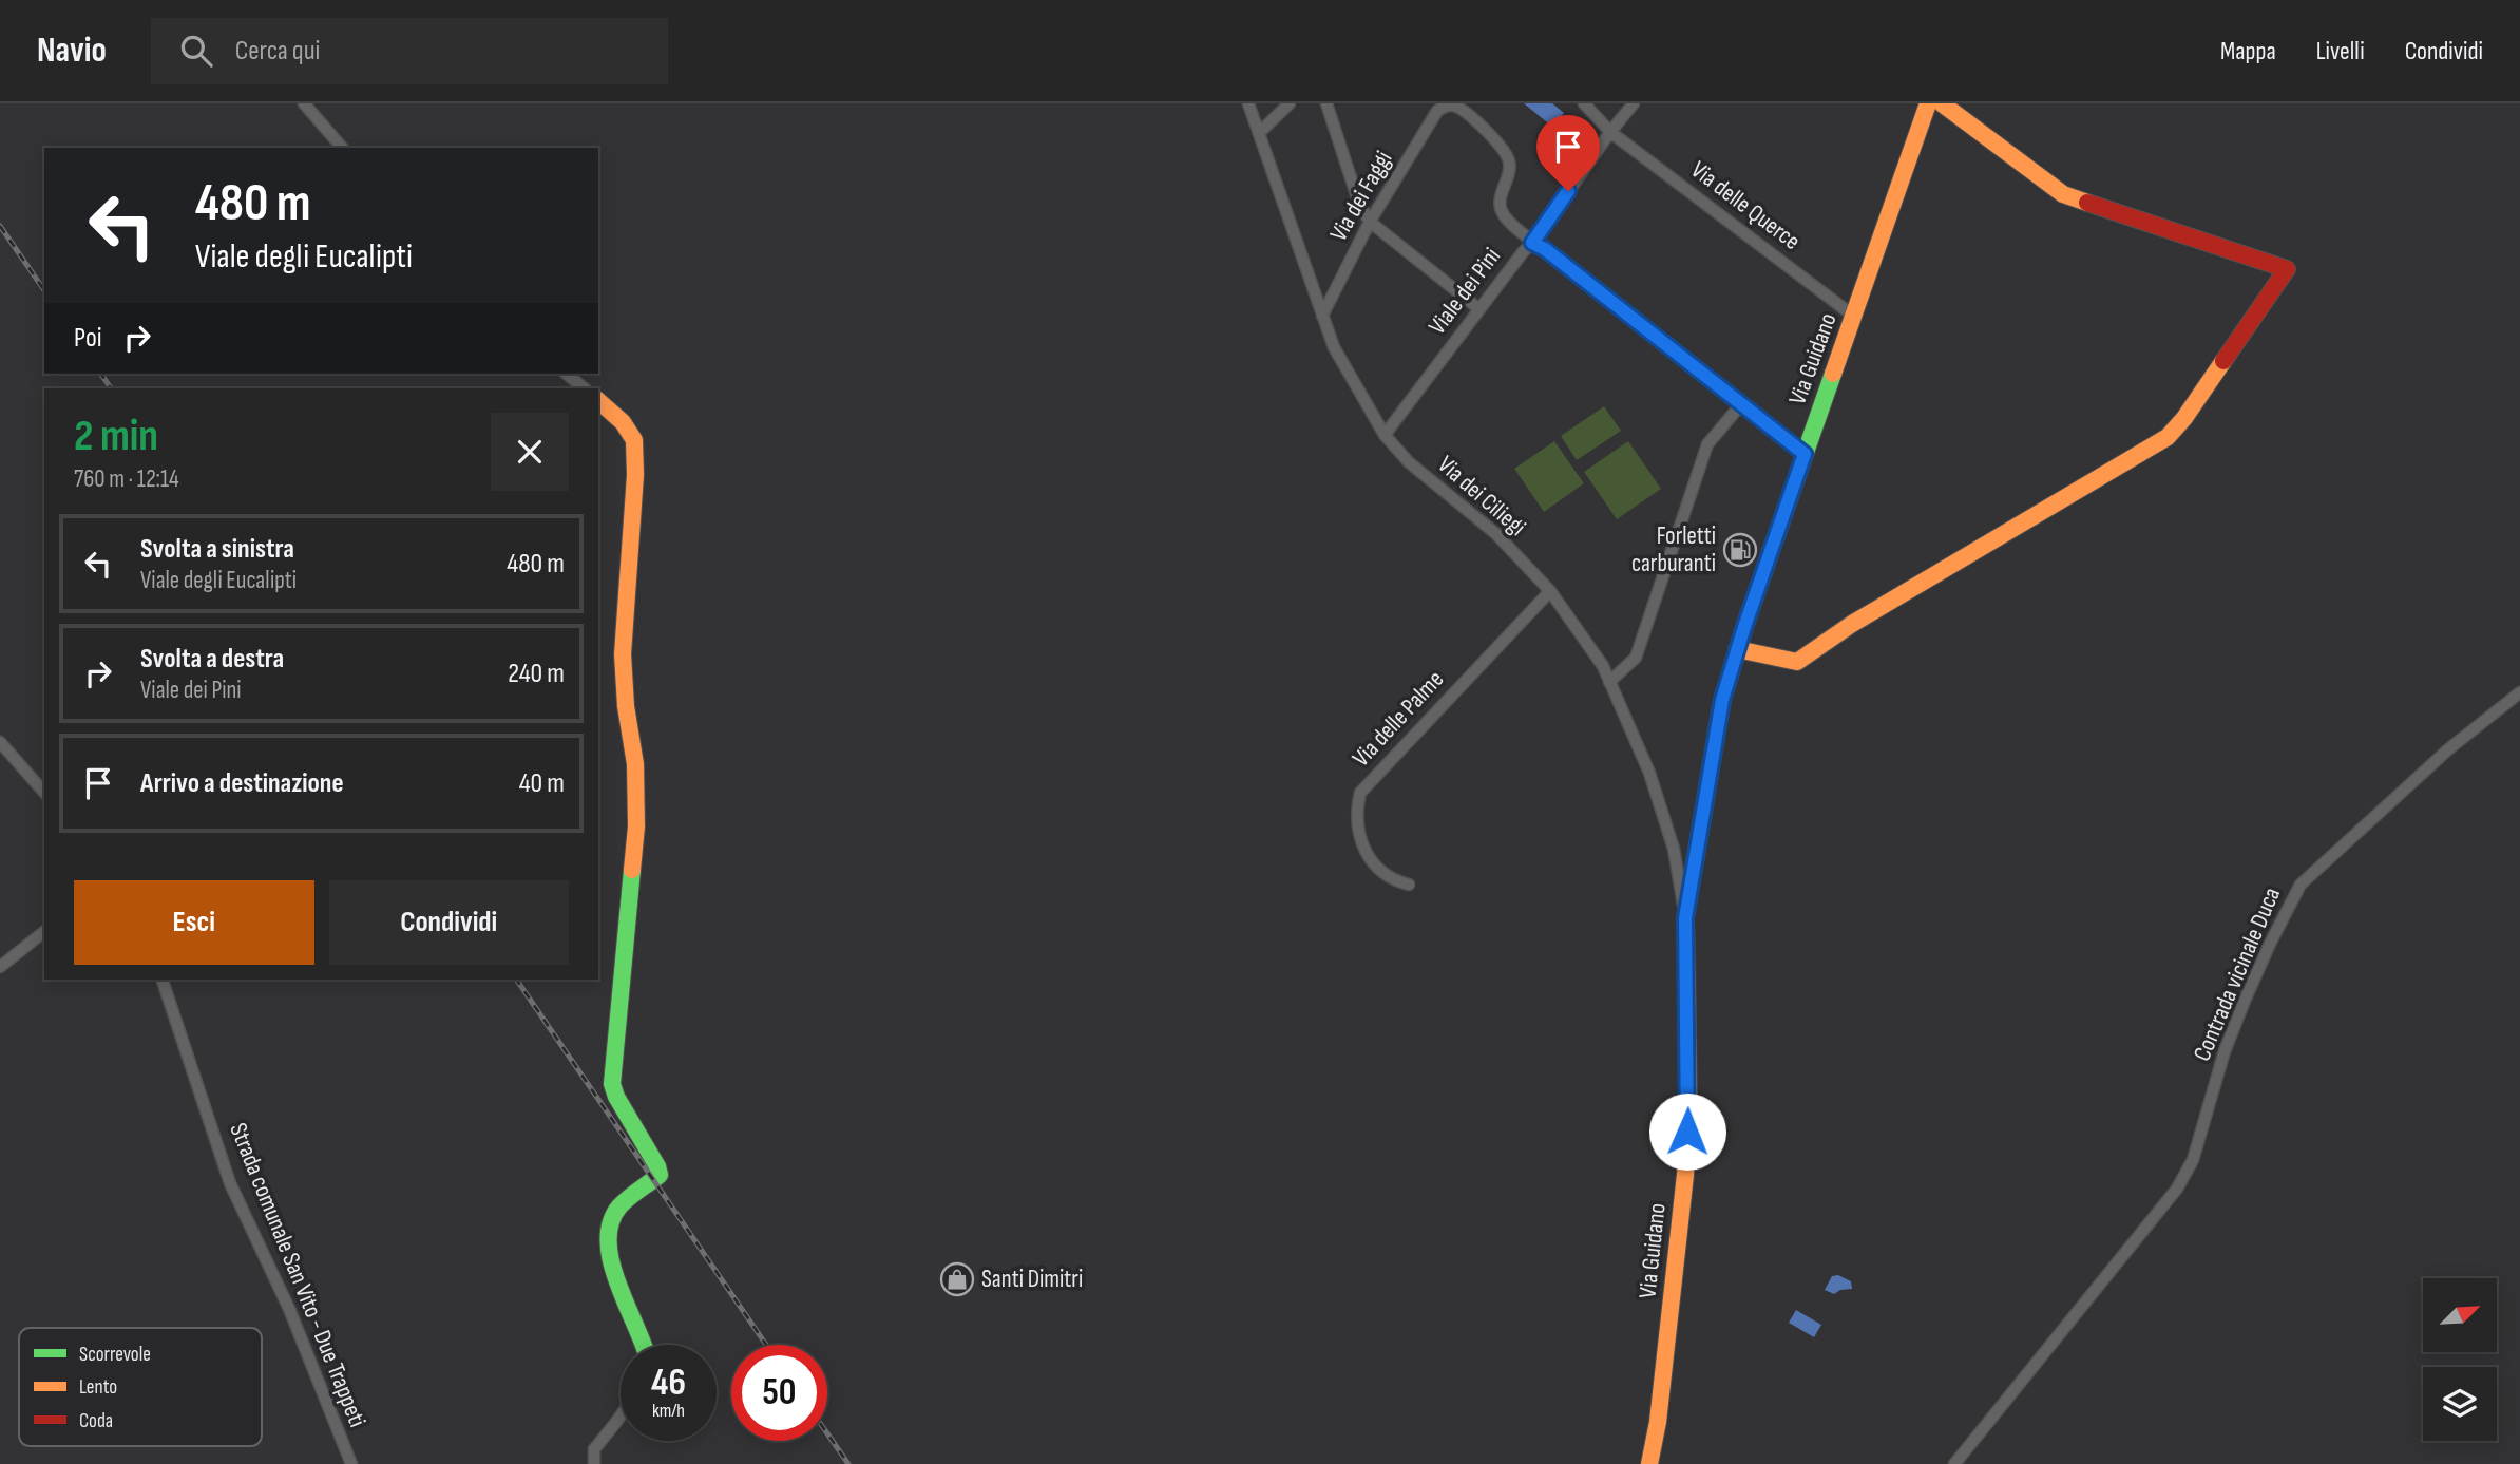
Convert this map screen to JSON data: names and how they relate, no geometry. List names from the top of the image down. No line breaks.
{"streets":{"street":["Via dei Faggi","Via delle Querce","Viale dei Pini","Via Guidano","Via dei Ciliegi","Via delle Palme","Contrada vicinale Duca","Strada comunale San Vito - Due Trappeti"]},"crossings":[["Via dei Faggi","Viale dei Pini"],["Via dei Faggi","Via dei Ciliegi"],["Via delle Querce","Viale dei Pini"],["Via delle Querce","Via Guidano"],["Viale dei Pini","Via dei Ciliegi"],["Via Guidano","Via dei Ciliegi"],["Via dei Ciliegi","Via delle Palme"]],"places":{"fuel station":["Forletti carburanti"],"shop":["Santi Dimitri"]},"legend":["Scorrevole","Lento","Coda"],"north":"top right","page":{"header":"Navio","search":"Cerca qui","nav":["Mappa","Livelli","Condividi"],"turn":["480 m","Viale degli Eucalipti"],"then":"Poi","heading":["2 min","760 m · 12:14"],"list":[{"name":"Svolta a sinistra","note":"Viale degli Eucalipti","value":"480 m"},{"name":"Svolta a destra","note":"Viale dei Pini","value":"240 m"},{"name":"Arrivo a destinazione","value":"40 m"}],"buttons":["Esci","Condividi"],"speed":"46 km/h","limit":"50"}}
